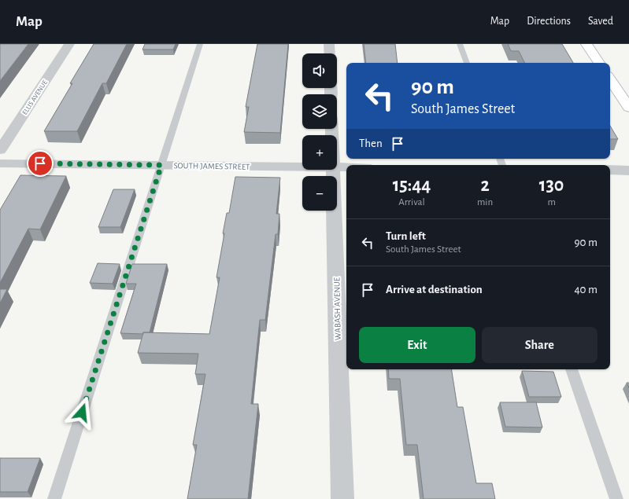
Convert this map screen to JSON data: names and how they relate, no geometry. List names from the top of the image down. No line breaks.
{"streets":{"street":["ELLIS AVENUE","SOUTH JAMES STREET","WABASH AVENUE"]},"page":{"header":"Map","nav":["Map","Directions","Saved"],"map_buttons":["+","−"],"turn":["90 m","South James Street"],"then":"Then","eta":["15:44","Arrival","2","min","130","m"],"list":[{"name":"Turn left","note":"South James Street","value":"90 m"},{"name":"Arrive at destination","value":"40 m"}],"buttons":["Exit","Share"]}}
